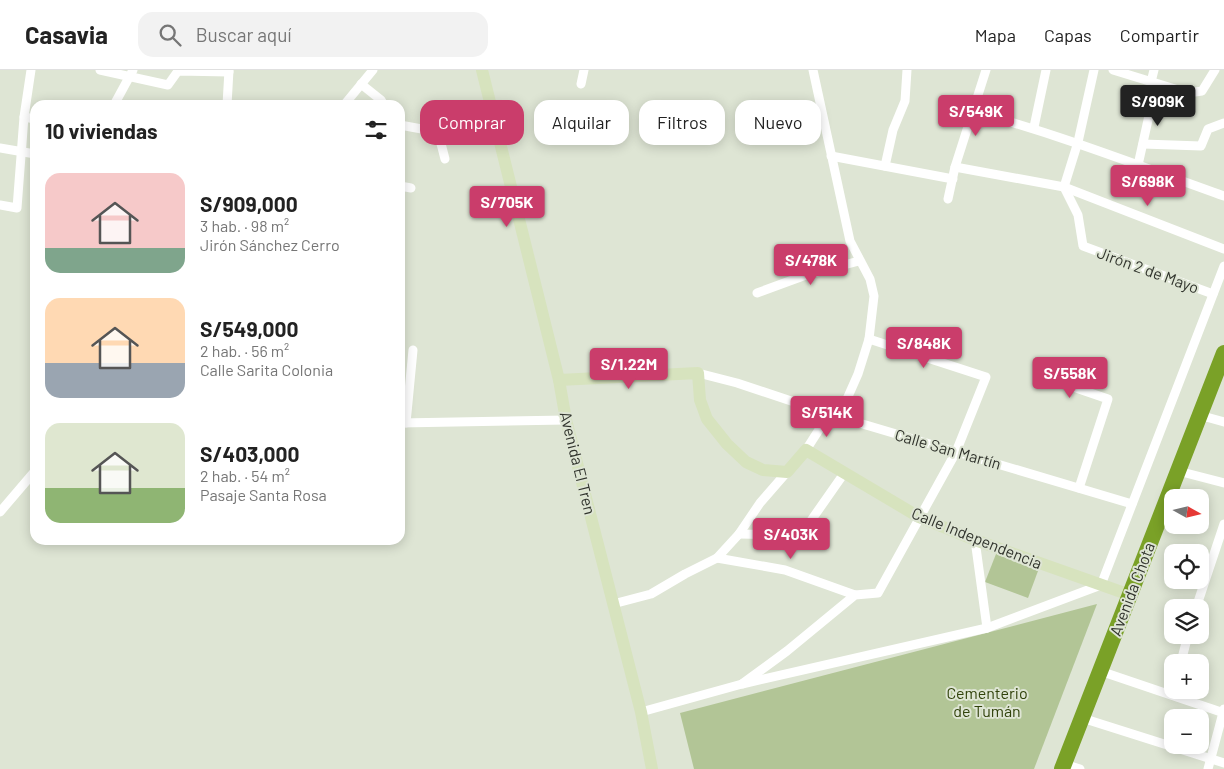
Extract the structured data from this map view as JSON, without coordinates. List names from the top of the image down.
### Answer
{
  "streets": {
    "highway": ["Avenida Chota"],
    "main road": ["Calle San Martín", "Avenida El Tren", "Calle Independencia"],
    "street": ["Jirón 2 de Mayo"]
  },
  "crossings": [
    ["Calle San Martín", "Avenida El Tren"],
    ["Calle Independencia", "Avenida Chota"]
  ],
  "parks": ["Cementerio de Tumán"],
  "north": "right",
  "page": {
    "header": "Casavia",
    "search": "Buscar aquí",
    "nav": ["Mapa", "Capas", "Compartir"],
    "price": [
      "S/909K",
      "S/549K",
      "S/698K",
      "S/705K",
      "S/478K",
      "S/848K",
      "S/1.22M",
      "S/558K",
      "S/514K",
      "S/403K"
    ],
    "chip": [
      "Comprar",
      "Alquilar",
      "Filtros",
      "Nuevo"
    ],
    "heading": "10 viviendas",
    "list": [
      {
        "name": "S/909,000",
        "note": "3 hab. · 98 m² · Jirón Sánchez Cerro"
      },
      {
        "name": "S/549,000",
        "note": "2 hab. · 56 m² · Calle Sarita Colonia"
      },
      {
        "name": "S/403,000",
        "note": "2 hab. · 54 m² · Pasaje Santa Rosa"
      }
    ],
    "map_buttons": ["+", "−"]
  }
}
